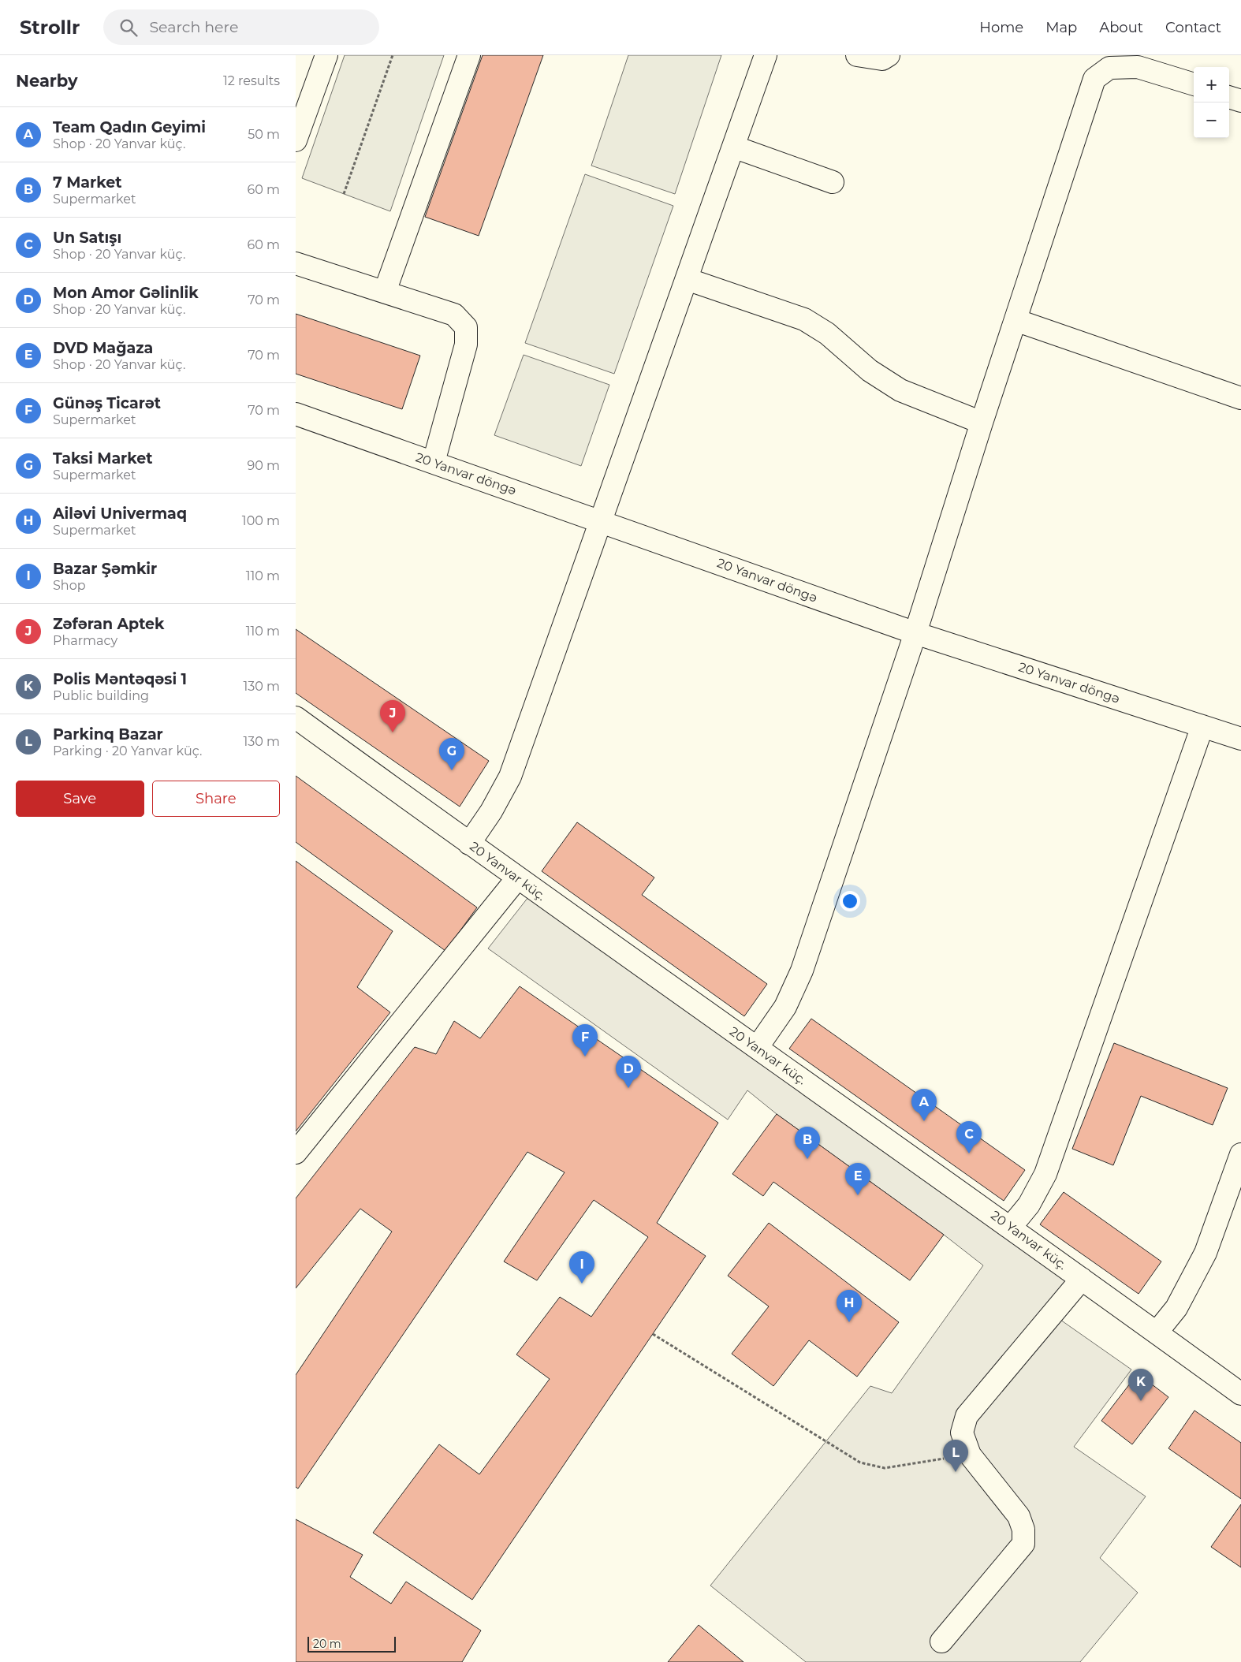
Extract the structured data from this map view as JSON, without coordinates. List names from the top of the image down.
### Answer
{
  "streets": {
    "street": ["20 Yanvar döngə", "20 Yanvar küç."]
  },
  "scale_bar": "20 m",
  "page": {
    "header": "Strollr",
    "search": "Search here",
    "nav": [
      "Home",
      "Map",
      "About",
      "Contact"
    ],
    "heading": ["Nearby", "12 results"],
    "map_buttons": ["+", "−"],
    "list": [
      {
        "mark": "A",
        "name": "Team Qadın Geyimi",
        "note": "Shop · 20 Yanvar küç.",
        "value": "50 m"
      },
      {
        "mark": "B",
        "name": "7 Market",
        "note": "Supermarket",
        "value": "60 m"
      },
      {
        "mark": "C",
        "name": "Un Satışı",
        "note": "Shop · 20 Yanvar küç.",
        "value": "60 m"
      },
      {
        "mark": "D",
        "name": "Mon Amor Gəlinlik",
        "note": "Shop · 20 Yanvar küç.",
        "value": "70 m"
      },
      {
        "mark": "E",
        "name": "DVD Mağaza",
        "note": "Shop · 20 Yanvar küç.",
        "value": "70 m"
      },
      {
        "mark": "F",
        "name": "Günəş Ticarət",
        "note": "Supermarket",
        "value": "70 m"
      },
      {
        "mark": "G",
        "name": "Taksi Market",
        "note": "Supermarket",
        "value": "90 m"
      },
      {
        "mark": "H",
        "name": "Ailəvi Univermaq",
        "note": "Supermarket",
        "value": "100 m"
      },
      {
        "mark": "I",
        "name": "Bazar Şəmkir",
        "note": "Shop",
        "value": "110 m"
      },
      {
        "mark": "J",
        "name": "Zəfəran Aptek",
        "note": "Pharmacy",
        "value": "110 m"
      },
      {
        "mark": "K",
        "name": "Polis Məntəqəsi 1",
        "note": "Public building",
        "value": "130 m"
      },
      {
        "mark": "L",
        "name": "Parkinq Bazar",
        "note": "Parking · 20 Yanvar küç.",
        "value": "130 m"
      }
    ],
    "pins": [
      "J",
      "G",
      "F",
      "D",
      "A",
      "C",
      "B",
      "E",
      "I",
      "H",
      "K",
      "L"
    ],
    "buttons": ["Save", "Share"],
    "scale": "20 m"
  }
}
